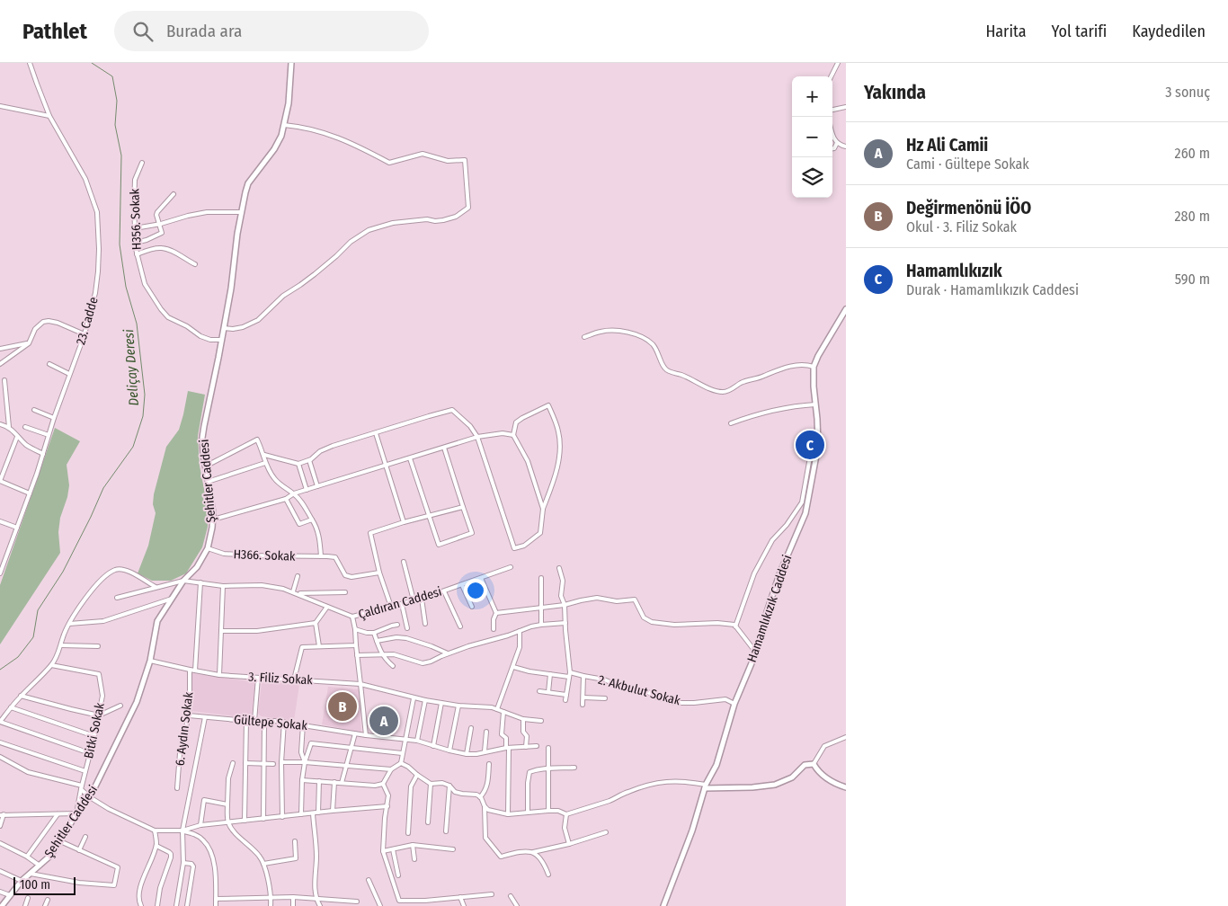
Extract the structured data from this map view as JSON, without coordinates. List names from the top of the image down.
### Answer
{
  "streets": {
    "street": [
      "H356. Sokak",
      "23. Cadde",
      "Şehitler Caddesi",
      "H366. Sokak",
      "Çaldıran Caddesi",
      "Hamamlıkızık Caddesi",
      "3. Filiz Sokak",
      "2. Akbulut Sokak",
      "Gültepe Sokak",
      "6. Aydın Sokak",
      "Bitki Sokak"
    ]
  },
  "crossings": [
    ["H356. Sokak", "Şehitler Caddesi"],
    ["Şehitler Caddesi", "H366. Sokak"],
    ["Şehitler Caddesi", "Çaldıran Caddesi"],
    ["Şehitler Caddesi", "3. Filiz Sokak"],
    ["Şehitler Caddesi", "Bitki Sokak"],
    ["Hamamlıkızık Caddesi", "2. Akbulut Sokak"],
    ["3. Filiz Sokak", "6. Aydın Sokak"],
    ["Gültepe Sokak", "6. Aydın Sokak"]
  ],
  "water": ["Deliçay Deresi"],
  "scale_bar": "100 m",
  "page": {
    "header": "Pathlet",
    "search": "Burada ara",
    "nav": ["Harita", "Yol tarifi", "Kaydedilen"],
    "heading": ["Yakında", "3 sonuç"],
    "map_buttons": ["+", "−"],
    "list": [
      {
        "mark": "A",
        "name": "Hz Ali Camii",
        "note": "Cami · Gültepe Sokak",
        "value": "260 m"
      },
      {
        "mark": "B",
        "name": "Değirmenönü İÖO",
        "note": "Okul · 3. Filiz Sokak",
        "value": "280 m"
      },
      {
        "mark": "C",
        "name": "Hamamlıkızık",
        "note": "Durak · Hamamlıkızık Caddesi",
        "value": "590 m"
      }
    ],
    "pins": ["C", "B", "A"],
    "scale": "100 m"
  }
}
